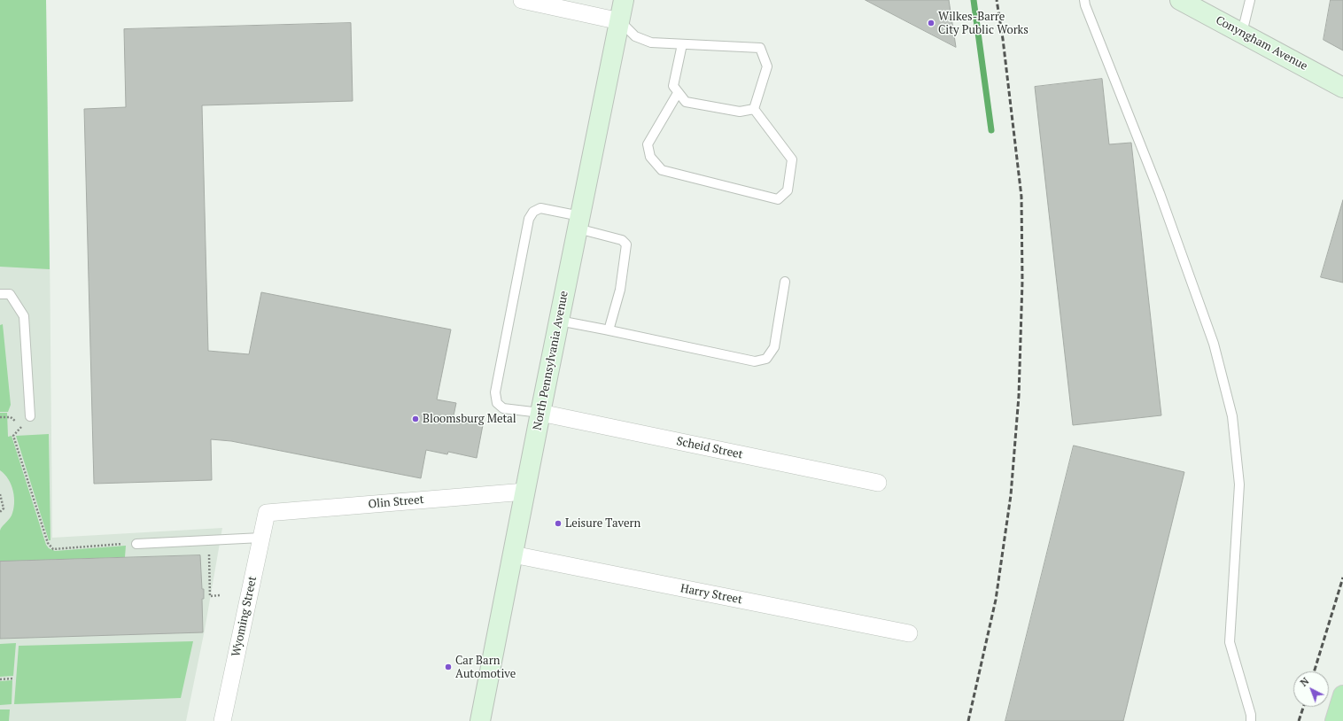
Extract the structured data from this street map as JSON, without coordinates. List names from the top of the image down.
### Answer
{
  "streets": {
    "street": [
      "Conyngham Avenue",
      "North Pennsylvania Avenue",
      "Scheid Street",
      "Olin Street",
      "Harry Street",
      "Wyoming Street"
    ]
  },
  "crossings": [
    ["North Pennsylvania Avenue", "Scheid Street"],
    ["North Pennsylvania Avenue", "Olin Street"],
    ["North Pennsylvania Avenue", "Harry Street"],
    ["Olin Street", "Wyoming Street"]
  ],
  "places": [
    "Wilkes-Barre City Public Works",
    "Bloomsburg Metal",
    "Leisure Tavern",
    "Car Barn Automotive"
  ],
  "north": "top left"
}
